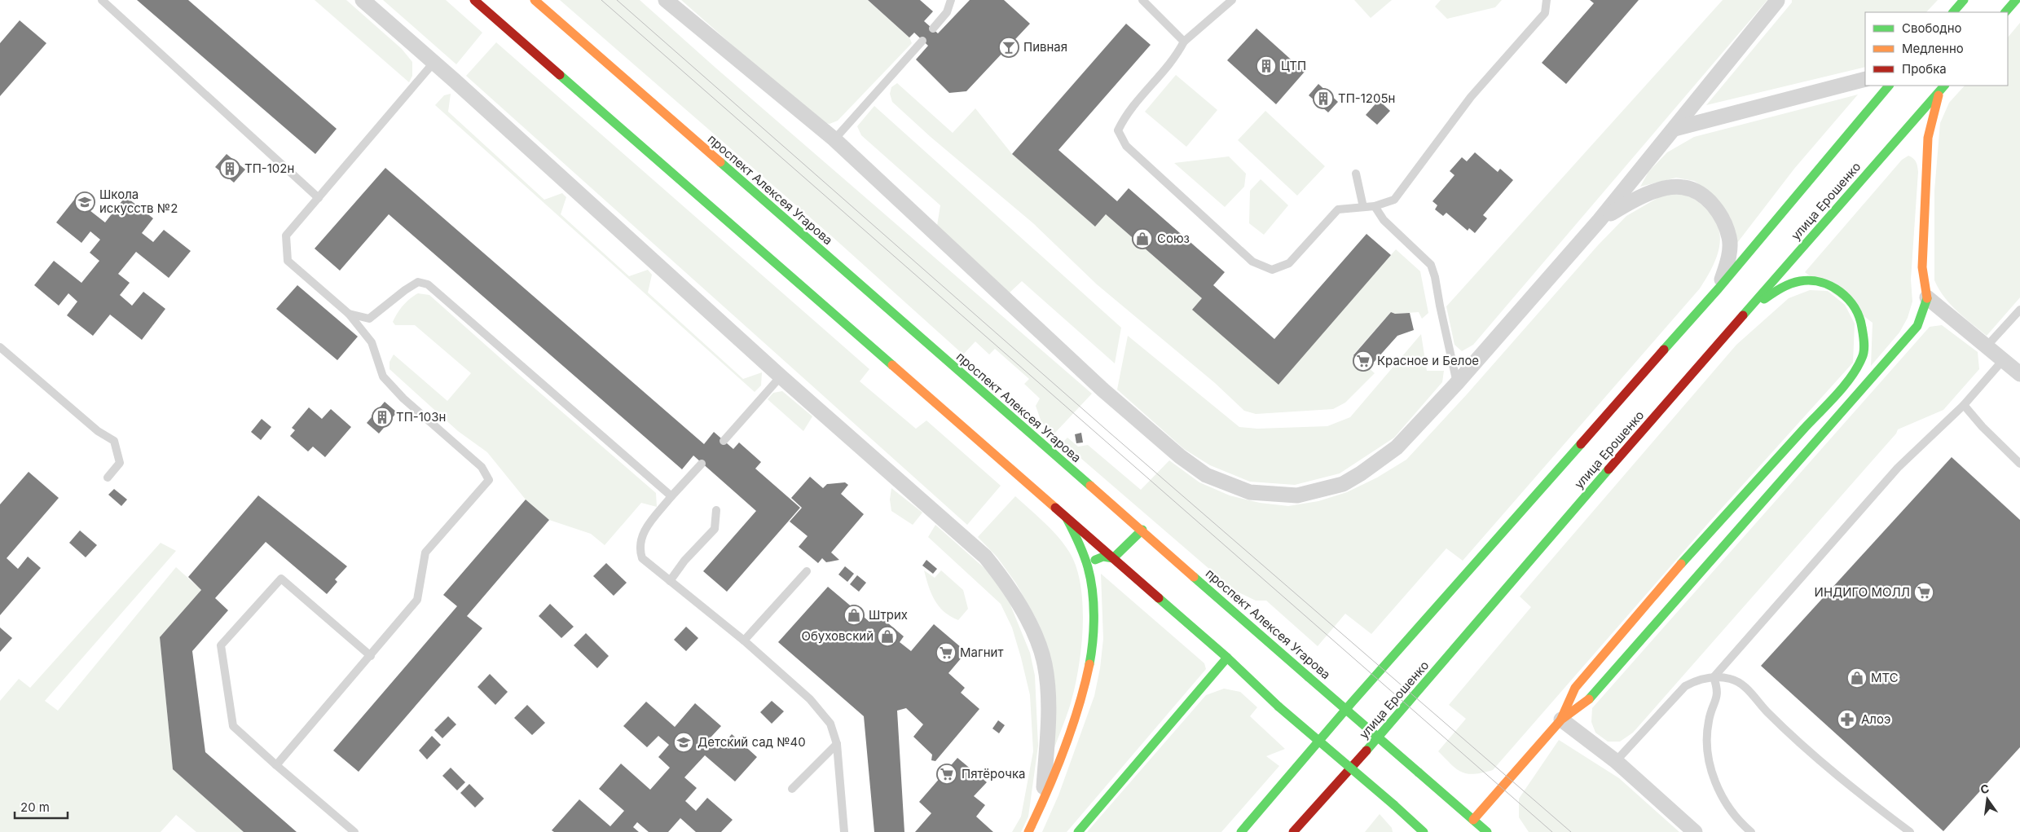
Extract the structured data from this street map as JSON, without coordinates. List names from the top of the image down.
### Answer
{
  "streets": {
    "main road": ["проспект Алексея Угарова", "улица Ерошенко"]
  },
  "places": {
    "bar": ["Пивная"],
    "building": [
      "ЦТП",
      "ТП-1205н",
      "ТП-102н",
      "ТП-103н"
    ],
    "school or university": ["Школа искусств №2", "Детский сад №40"],
    "shop": [
      "Союз",
      "Штрих",
      "Обуховский",
      "МТС"
    ],
    "supermarket": [
      "Красное и Белое",
      "ИНДИГО МОЛЛ",
      "Магнит",
      "Пятёрочка"
    ],
    "pharmacy": ["Алоэ"]
  },
  "legend": ["Свободно", "Медленно", "Пробка"],
  "scale_bar": "20 m",
  "north": "top"
}
